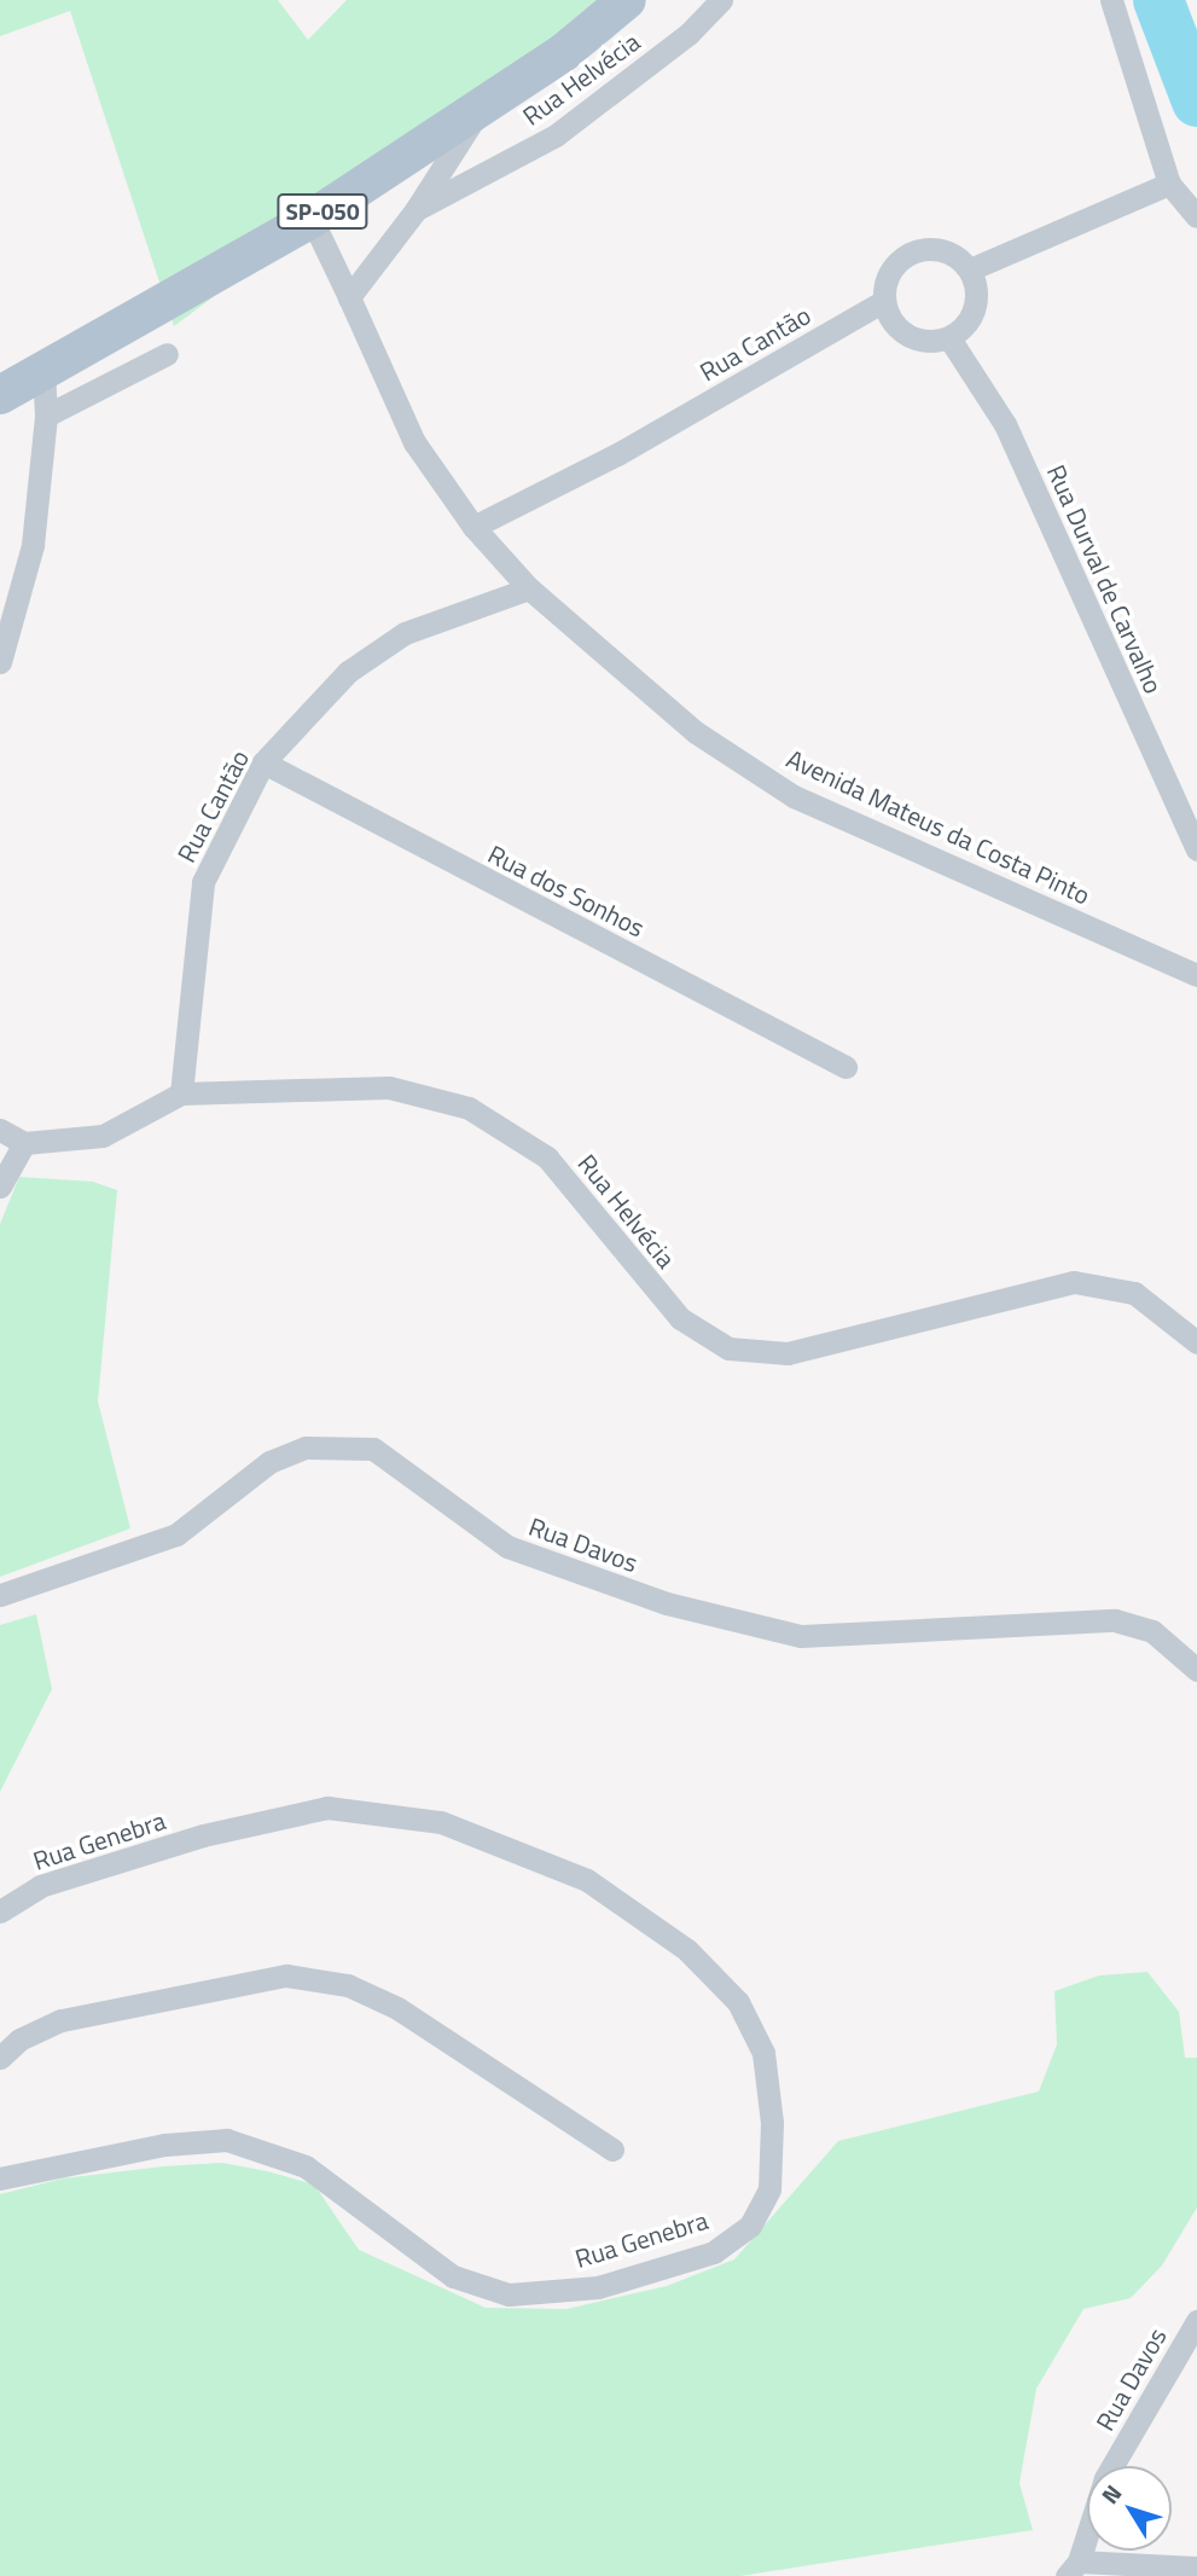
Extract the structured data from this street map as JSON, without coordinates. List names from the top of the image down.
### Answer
{
  "streets": {
    "main road": ["SP-050"],
    "street": [
      "Rua Helvécia",
      "Rua Cantão",
      "Rua Durval de Carvalho",
      "Avenida Mateus da Costa Pinto",
      "Rua dos Sonhos",
      "Rua Davos",
      "Rua Genebra"
    ]
  },
  "crossings": [
    ["Rua Helvécia", "Rua Cantão"],
    ["SP-050", "Avenida Mateus da Costa Pinto"],
    ["Rua Cantão", "Rua Durval de Carvalho"],
    ["Rua Cantão", "Avenida Mateus da Costa Pinto"],
    ["Rua Cantão", "Rua dos Sonhos"]
  ],
  "north": "top left"
}
